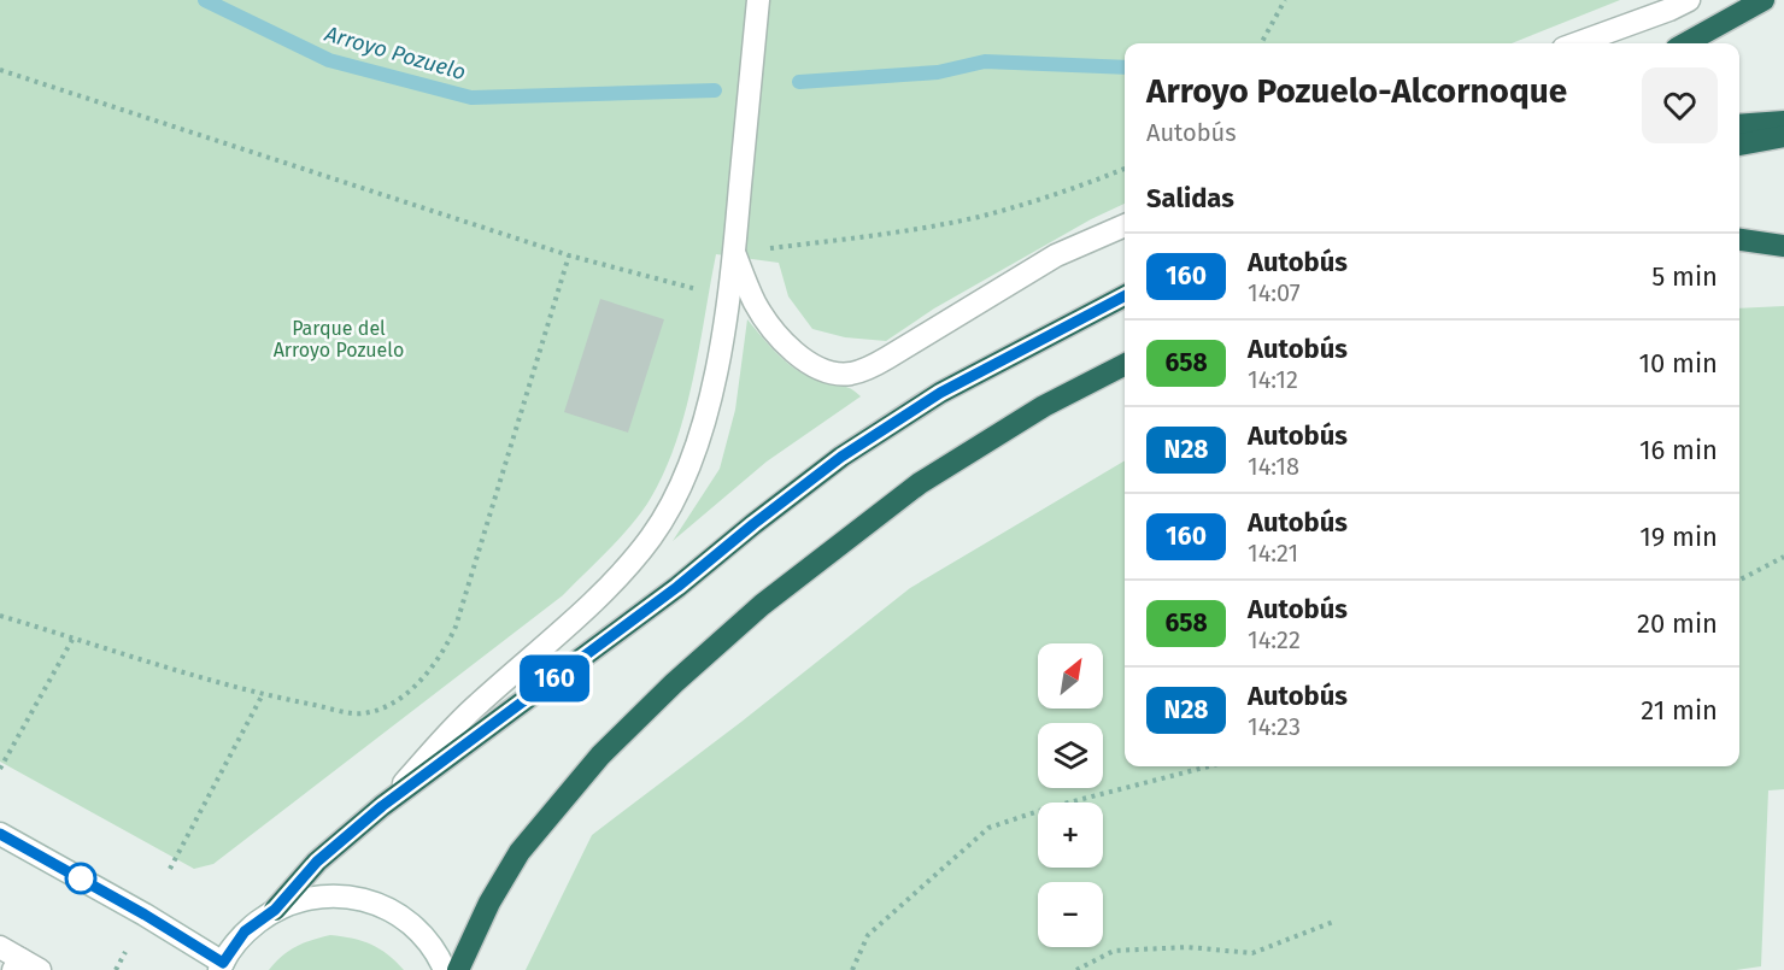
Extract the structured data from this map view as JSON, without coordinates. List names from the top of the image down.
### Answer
{
  "water": ["Arroyo Pozuelo"],
  "parks": ["Parque del Arroyo Pozuelo"],
  "lines": ["bus line 160"],
  "north": "top right",
  "page": {
    "on_map": "160",
    "heading": [
      ["Arroyo Pozuelo-Alcornoque", "Autobús"],
      "Salidas"
    ],
    "list": [
      {
        "mark": "160",
        "name": "Autobús",
        "note": "14:07",
        "value": "5 min"
      },
      {
        "mark": "658",
        "name": "Autobús",
        "note": "14:12",
        "value": "10 min"
      },
      {
        "mark": "N28",
        "name": "Autobús",
        "note": "14:18",
        "value": "16 min"
      },
      {
        "mark": "160",
        "name": "Autobús",
        "note": "14:21",
        "value": "19 min"
      },
      {
        "mark": "658",
        "name": "Autobús",
        "note": "14:22",
        "value": "20 min"
      },
      {
        "mark": "N28",
        "name": "Autobús",
        "note": "14:23",
        "value": "21 min"
      }
    ],
    "map_buttons": ["+", "−"]
  }
}
